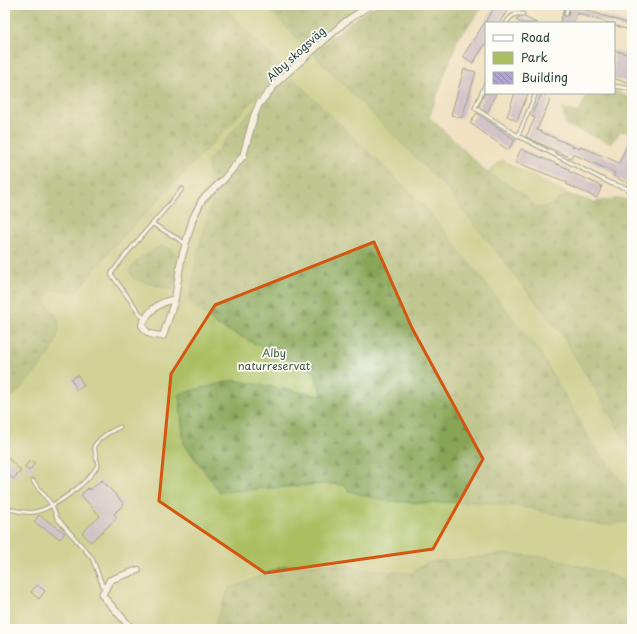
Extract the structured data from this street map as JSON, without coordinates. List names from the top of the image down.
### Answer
{
  "streets": {
    "street": ["Alby skogsväg"]
  },
  "parks": ["Alby naturreservat"],
  "legend": ["Road", "Park", "Building"]
}
